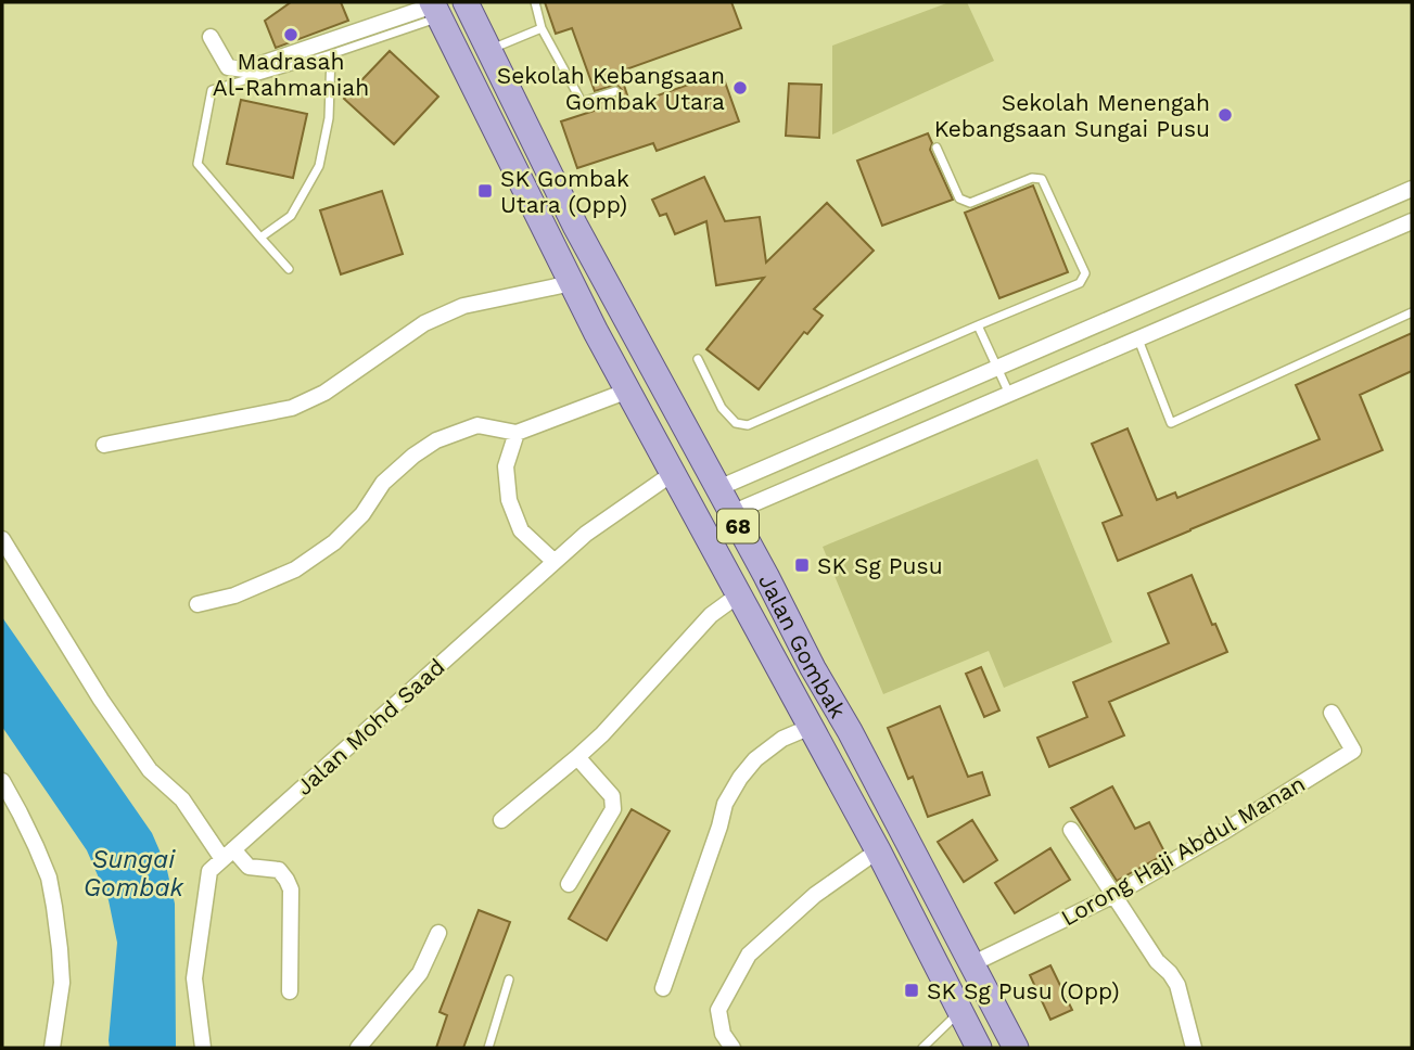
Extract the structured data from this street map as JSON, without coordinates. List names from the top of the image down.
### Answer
{
  "streets": {
    "main road": ["68", "Jalan Gombak"],
    "street": ["Jalan Mohd Saad", "Lorong Haji Abdul Manan"]
  },
  "crossings": [
    ["Jalan Gombak", "Jalan Mohd Saad"],
    ["Jalan Gombak", "Lorong Haji Abdul Manan"]
  ],
  "water": ["Sungai Gombak"],
  "places": {
    "other": ["Madrasah Al-Rahmaniah", "Sekolah Kebangsaan Gombak Utara", "Sekolah Menengah Kebangsaan Sungai Pusu"],
    "transit": ["SK Gombak Utara (Opp)", "SK Sg Pusu", "SK Sg Pusu (Opp)"]
  }
}
